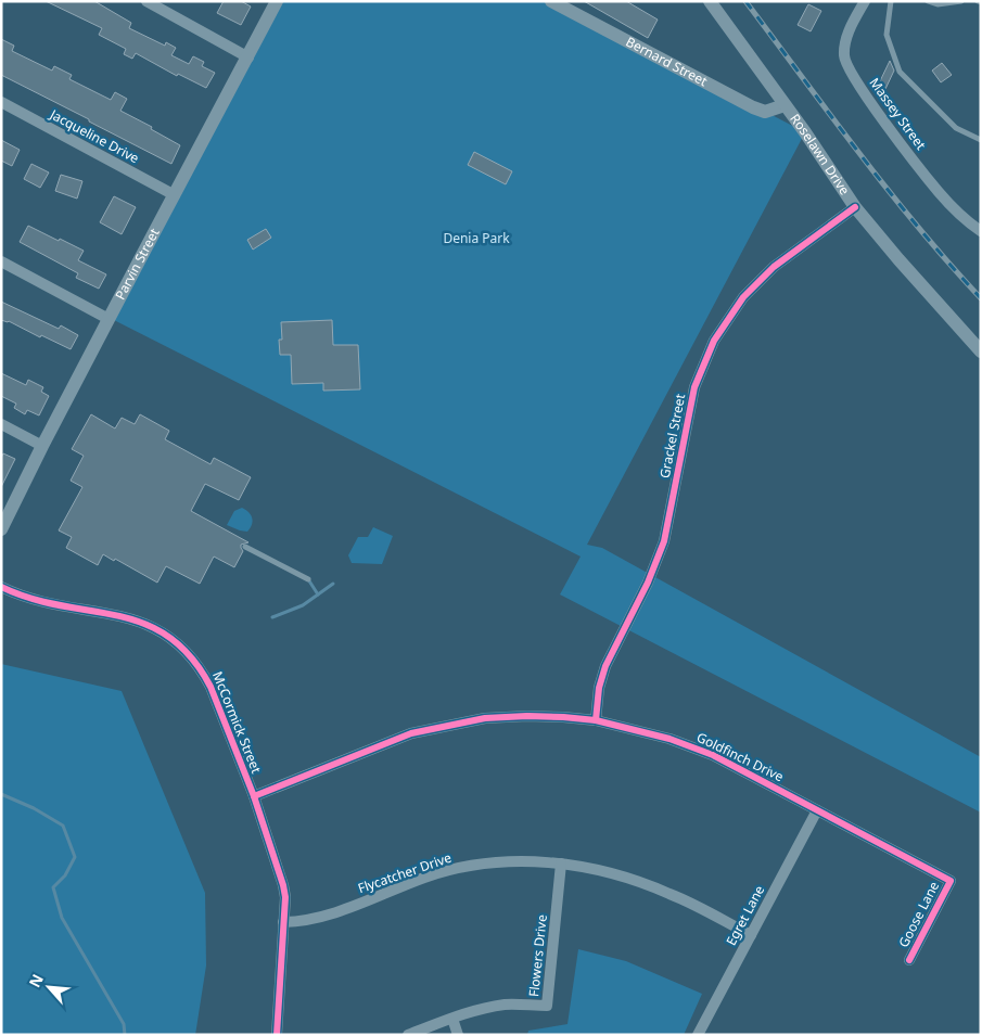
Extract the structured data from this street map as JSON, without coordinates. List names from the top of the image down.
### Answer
{
  "streets": {
    "street": [
      "Bernard Street",
      "Massey Street",
      "Jacqueline Drive",
      "Roselawn Drive",
      "Parvin Street",
      "Grackel Street",
      "McCormick Street",
      "Goldfinch Drive",
      "Flycatcher Drive",
      "Goose Lane",
      "Egret Lane",
      "Flowers Drive"
    ]
  },
  "crossings": [
    ["Bernard Street", "Roselawn Drive"],
    ["Jacqueline Drive", "Parvin Street"],
    ["Roselawn Drive", "Grackel Street"],
    ["Grackel Street", "Goldfinch Drive"],
    ["McCormick Street", "Goldfinch Drive"],
    ["McCormick Street", "Flycatcher Drive"],
    ["Goldfinch Drive", "Goose Lane"],
    ["Goldfinch Drive", "Egret Lane"],
    ["Flycatcher Drive", "Egret Lane"],
    ["Flycatcher Drive", "Flowers Drive"]
  ],
  "parks": ["Denia Park"],
  "north": "top left"
}
